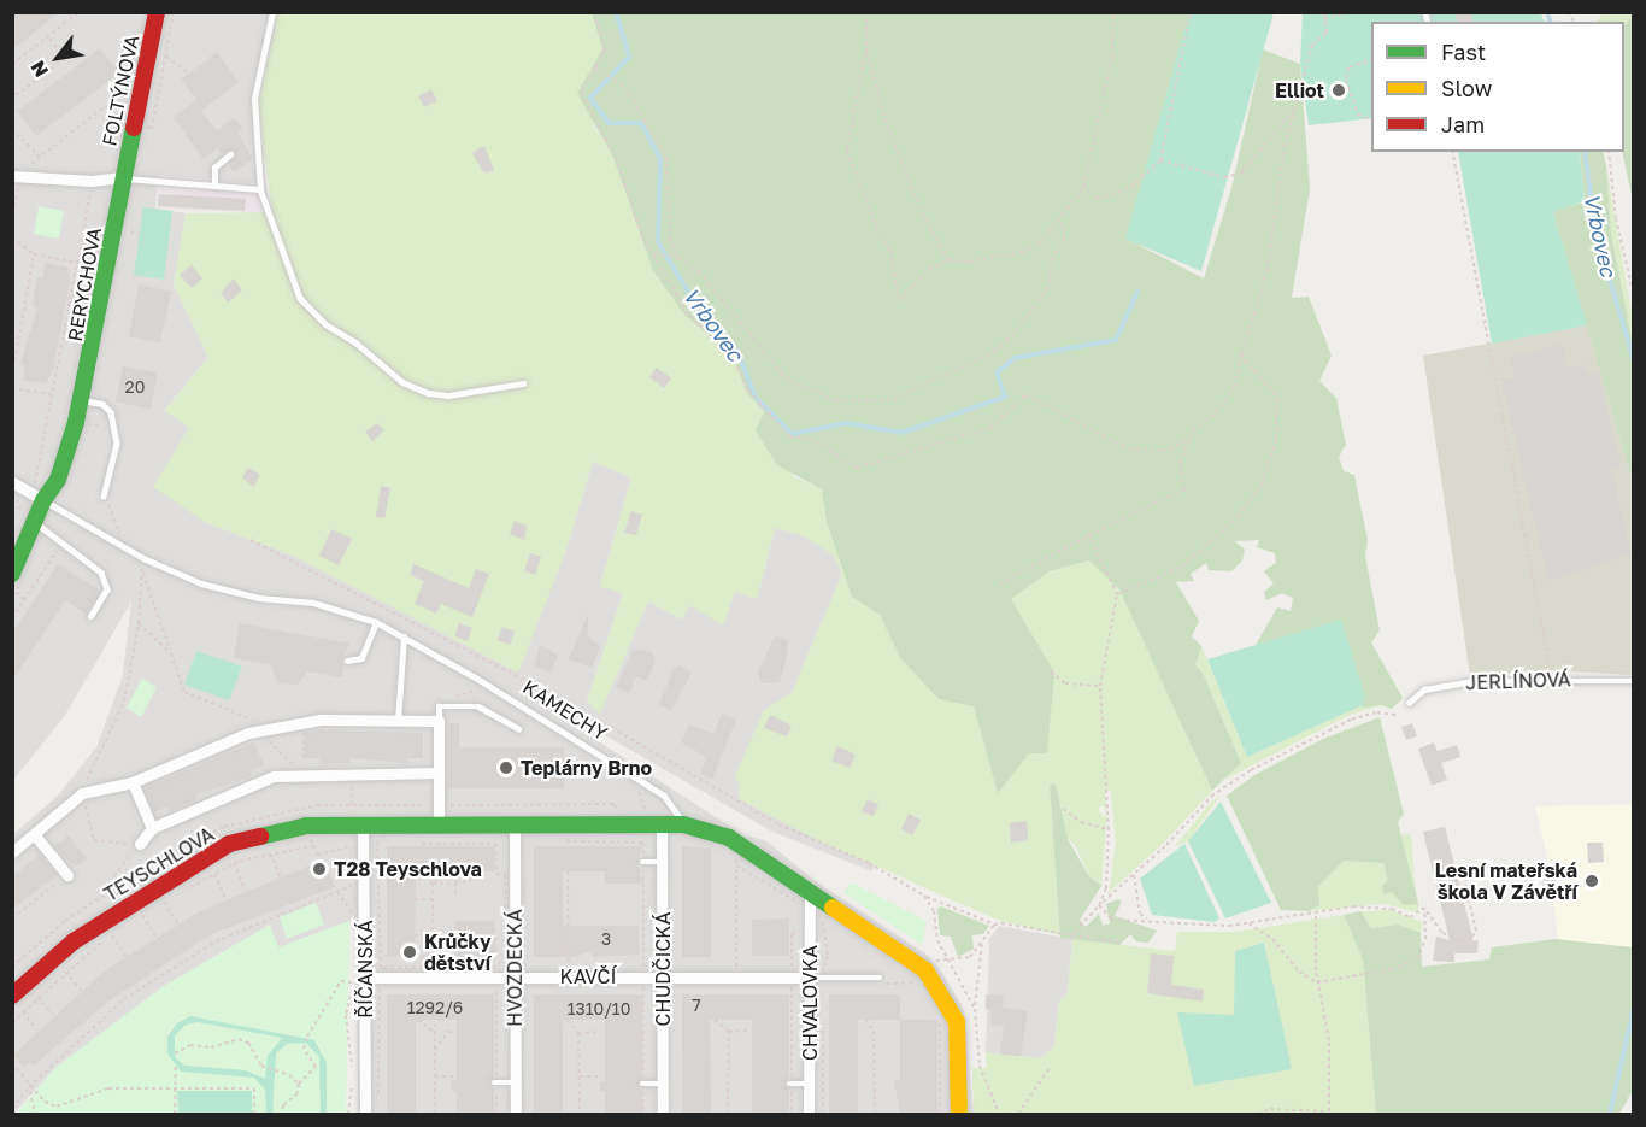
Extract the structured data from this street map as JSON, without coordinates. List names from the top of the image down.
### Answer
{
  "streets": {
    "street": [
      "FOLTÝNOVA",
      "RERYCHOVA",
      "KAMECHY",
      "TEYSCHLOVA",
      "HVOZDECKÁ",
      "ŘÍČANSKÁ",
      "CHUDČICKÁ",
      "KAVČÍ",
      "CHVALOVKA"
    ],
    "lane": ["JERLÍNOVÁ"]
  },
  "crossings": [
    ["FOLTÝNOVA", "RERYCHOVA"],
    ["RERYCHOVA", "KAMECHY"],
    ["KAMECHY", "TEYSCHLOVA"],
    ["TEYSCHLOVA", "HVOZDECKÁ"],
    ["TEYSCHLOVA", "ŘÍČANSKÁ"],
    ["TEYSCHLOVA", "CHUDČICKÁ"],
    ["HVOZDECKÁ", "KAVČÍ"],
    ["ŘÍČANSKÁ", "KAVČÍ"],
    ["CHUDČICKÁ", "KAVČÍ"],
    ["KAVČÍ", "CHVALOVKA"]
  ],
  "water": ["Vrbovec"],
  "places": [
    "Elliot",
    "Teplárny Brno",
    "T28 Teyschlova",
    "Lesní mateřská škola V Závětří",
    "Krůčky dětství"
  ],
  "house_numbers": [
    "20",
    "3",
    "7",
    "1292/6",
    "1310/10"
  ],
  "legend": ["Fast", "Slow", "Jam"],
  "north": "bottom left"
}
